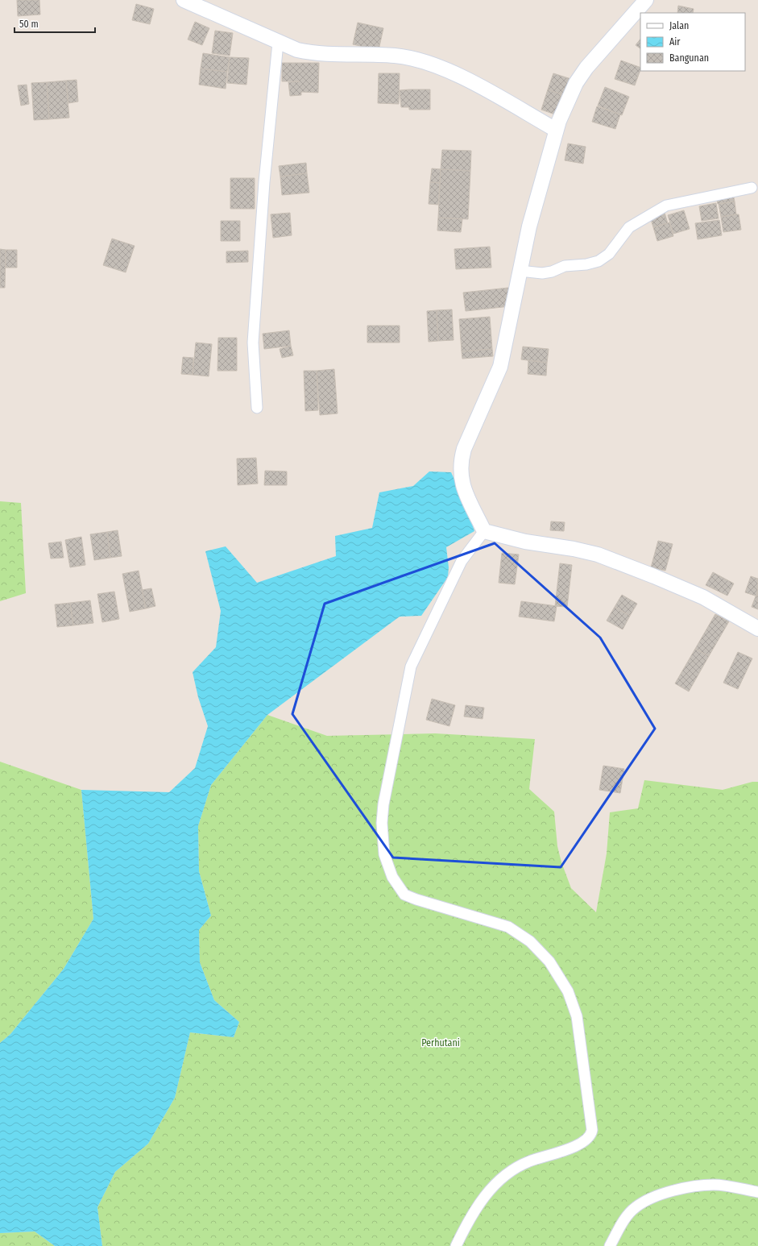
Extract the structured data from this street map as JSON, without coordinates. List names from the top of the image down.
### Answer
{
  "parks": ["Perhutani"],
  "legend": ["Jalan", "Air", "Bangunan"],
  "scale_bar": "50 m"
}
